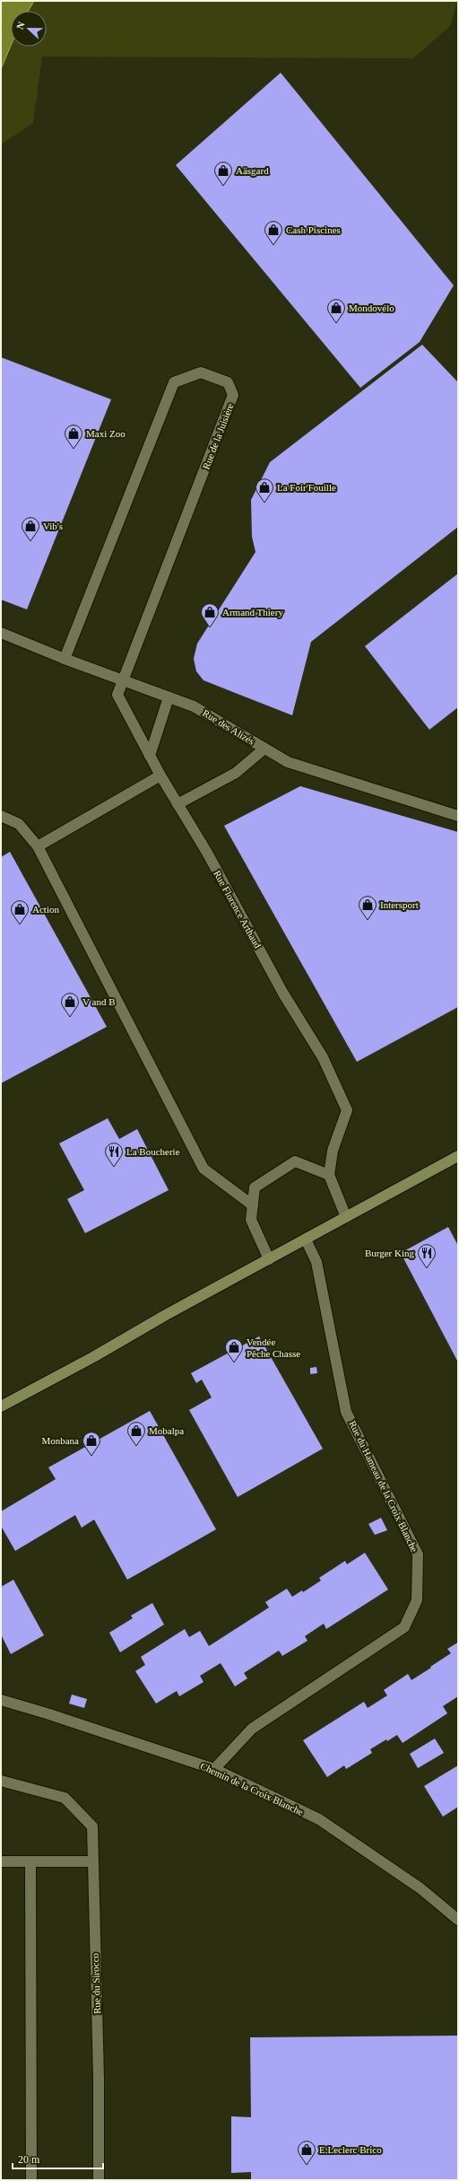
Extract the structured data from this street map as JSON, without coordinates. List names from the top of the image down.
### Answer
{
  "streets": {
    "street": [
      "Rue de la Juisière",
      "Rue des Alizés",
      "Rue Florence Arthaud",
      "Rue du Hameau de la Croix Blanche",
      "Chemin de la Croix Blanche",
      "Rue du Sirocco"
    ]
  },
  "crossings": [
    ["Rue de la Juisière", "Rue des Alizés"],
    ["Rue de la Juisière", "Rue Florence Arthaud"],
    ["Rue du Hameau de la Croix Blanche", "Chemin de la Croix Blanche"]
  ],
  "places": {
    "shop": [
      "Aäsgard",
      "Cash Piscines",
      "Mondovélo",
      "Maxi Zoo",
      "La Foir'Fouille",
      "Vib's",
      "Armand Thiery",
      "Intersport",
      "Action",
      "V and B",
      "Vendée Pêche Chasse",
      "Mobalpa",
      "Monbana",
      "E.Leclerc Brico"
    ],
    "restaurant": ["La Boucherie", "Burger King"]
  },
  "scale_bar": "20 m",
  "north": "left"
}
